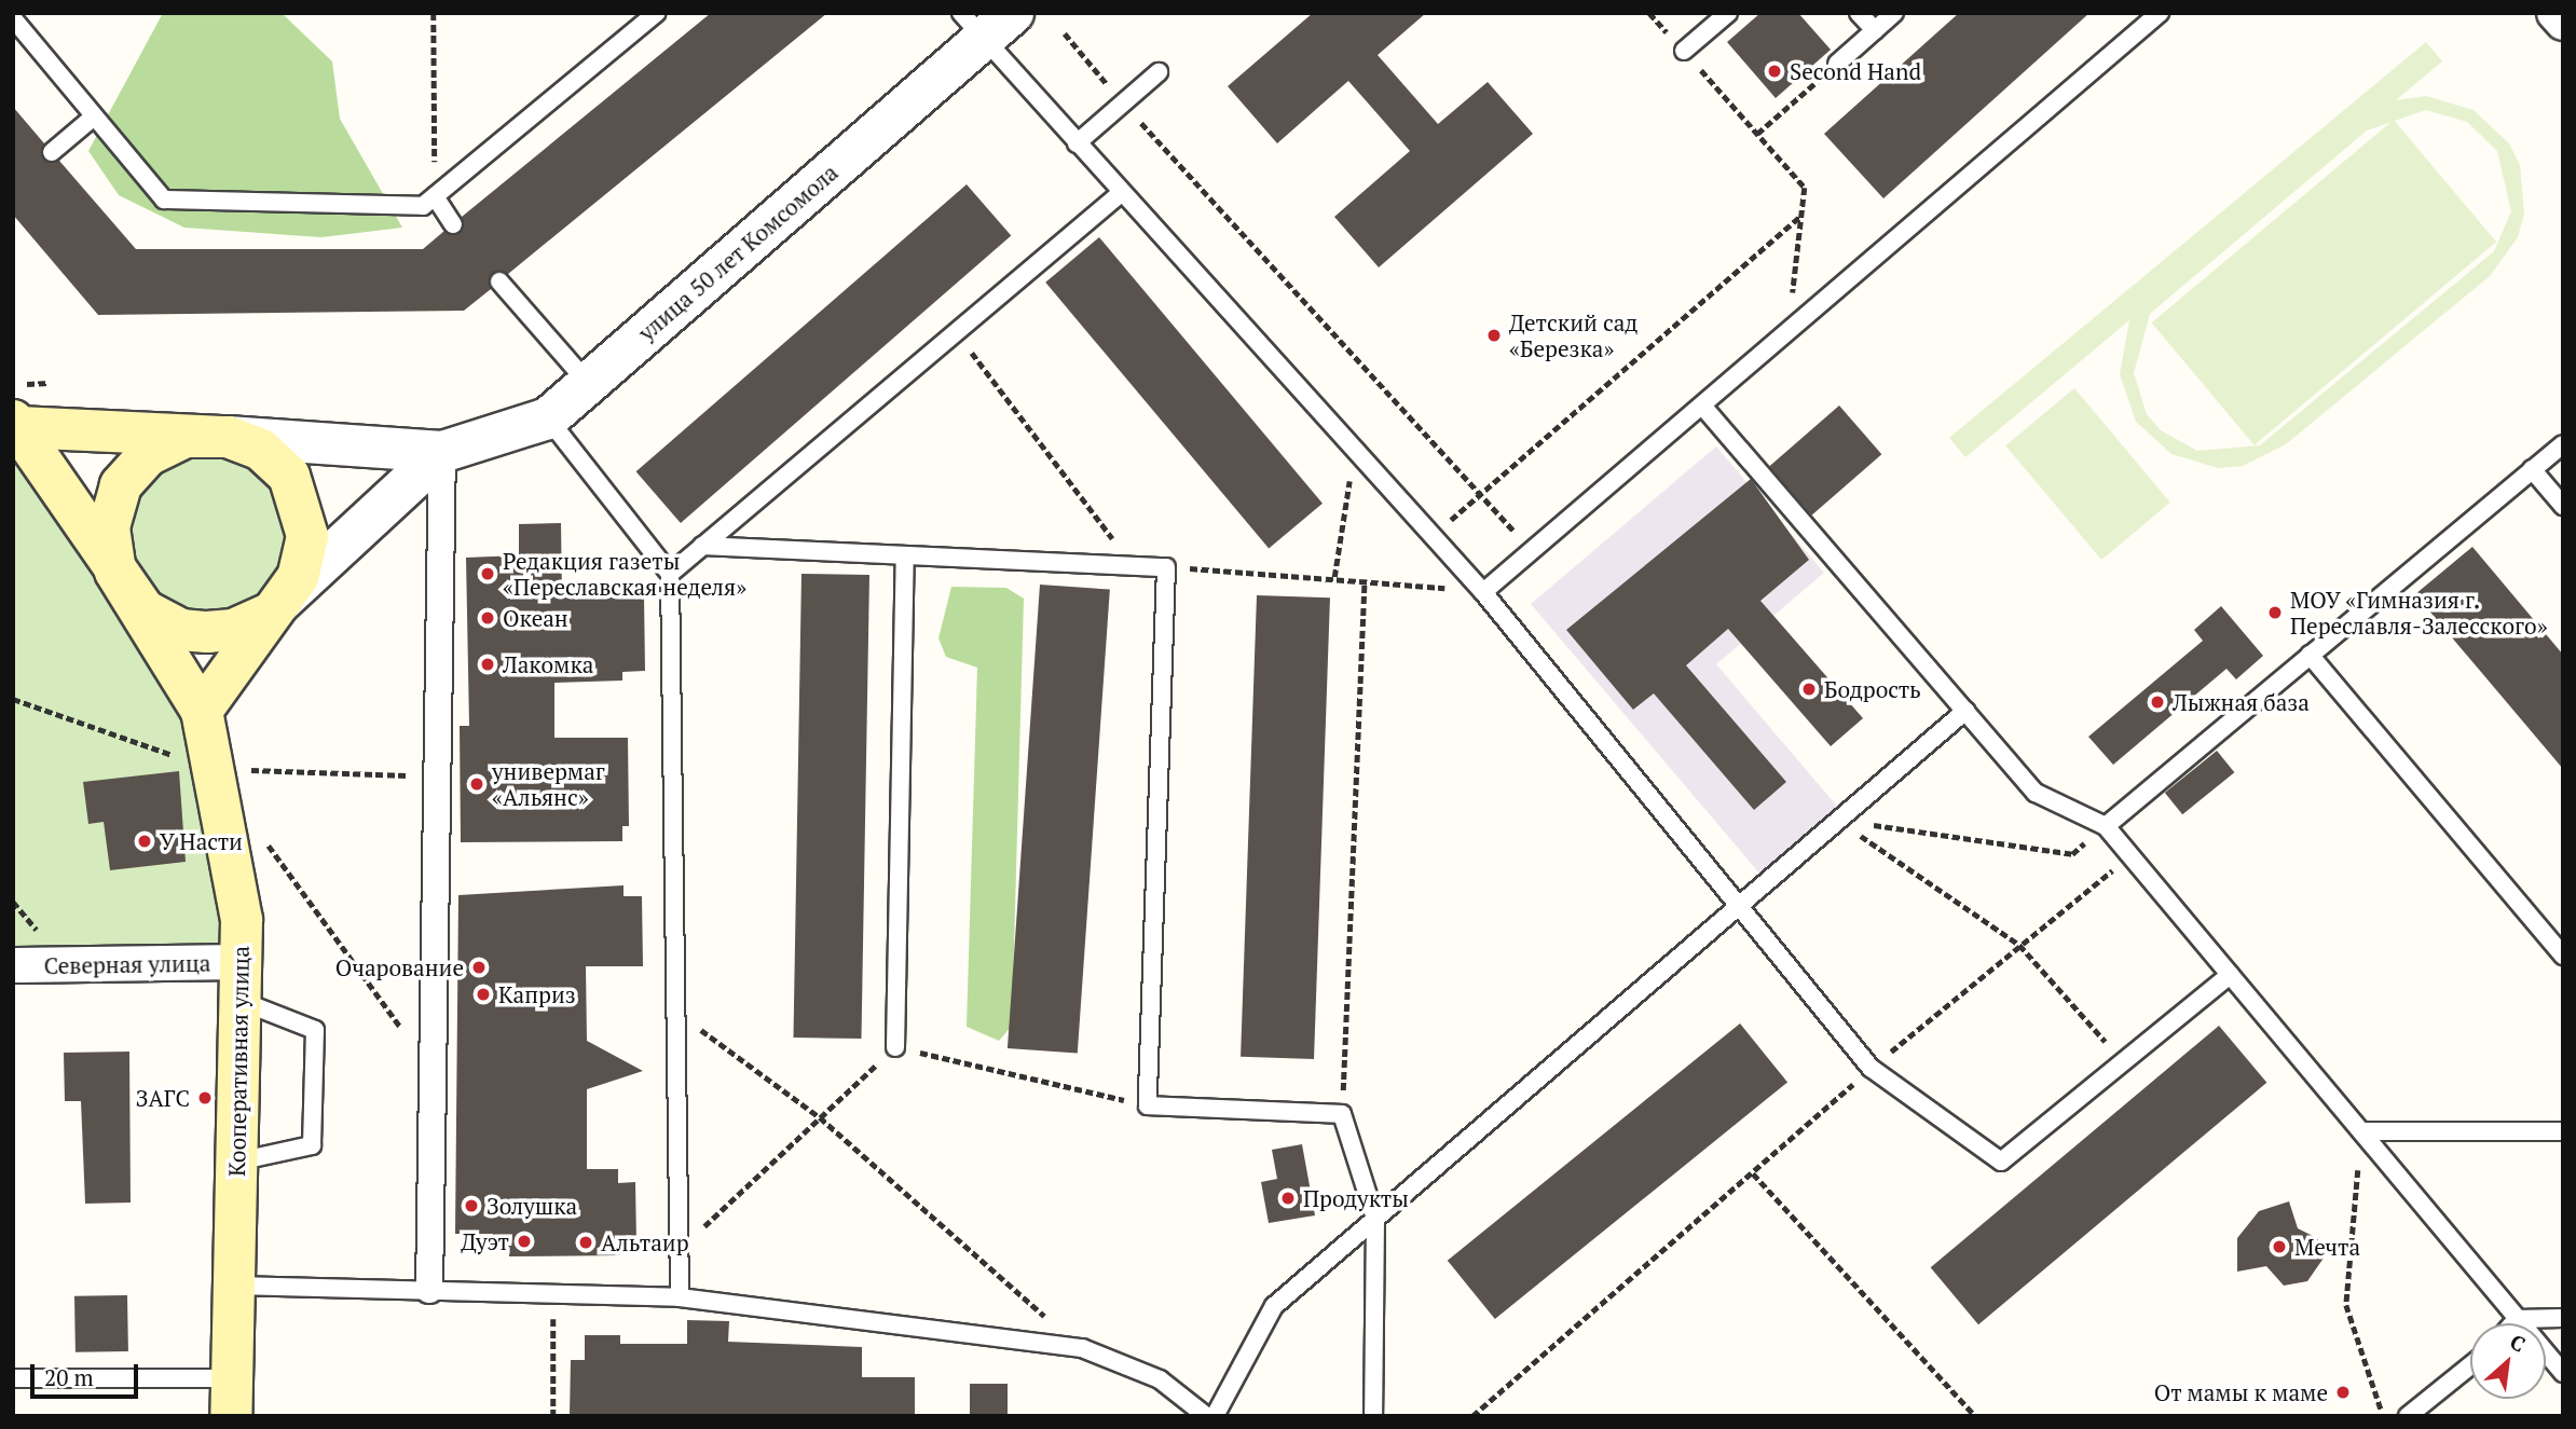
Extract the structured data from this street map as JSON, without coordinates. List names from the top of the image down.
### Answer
{
  "streets": {
    "main road": ["Кооперативная улица"],
    "street": ["улица 50 лет Комсомола", "Северная улица"]
  },
  "crossings": [
    ["Северная улица", "Кооперативная улица"]
  ],
  "places": [
    "Second Hand",
    "Детский сад «Березка»",
    "Редакция газеты «Переславская неделя»",
    "МОУ «Гимназия г. Переславля-Залесского»",
    "Океан",
    "Лакомка",
    "Бодрость",
    "Лыжная база",
    "универмаг «Альянс»",
    "У Насти",
    "Очарование",
    "Каприз",
    "ЗАГС",
    "Продукты",
    "Золушка",
    "Дуэт",
    "Альтаир",
    "Мечта",
    "От мамы к маме"
  ],
  "scale_bar": "20 m",
  "north": "top right"
}
